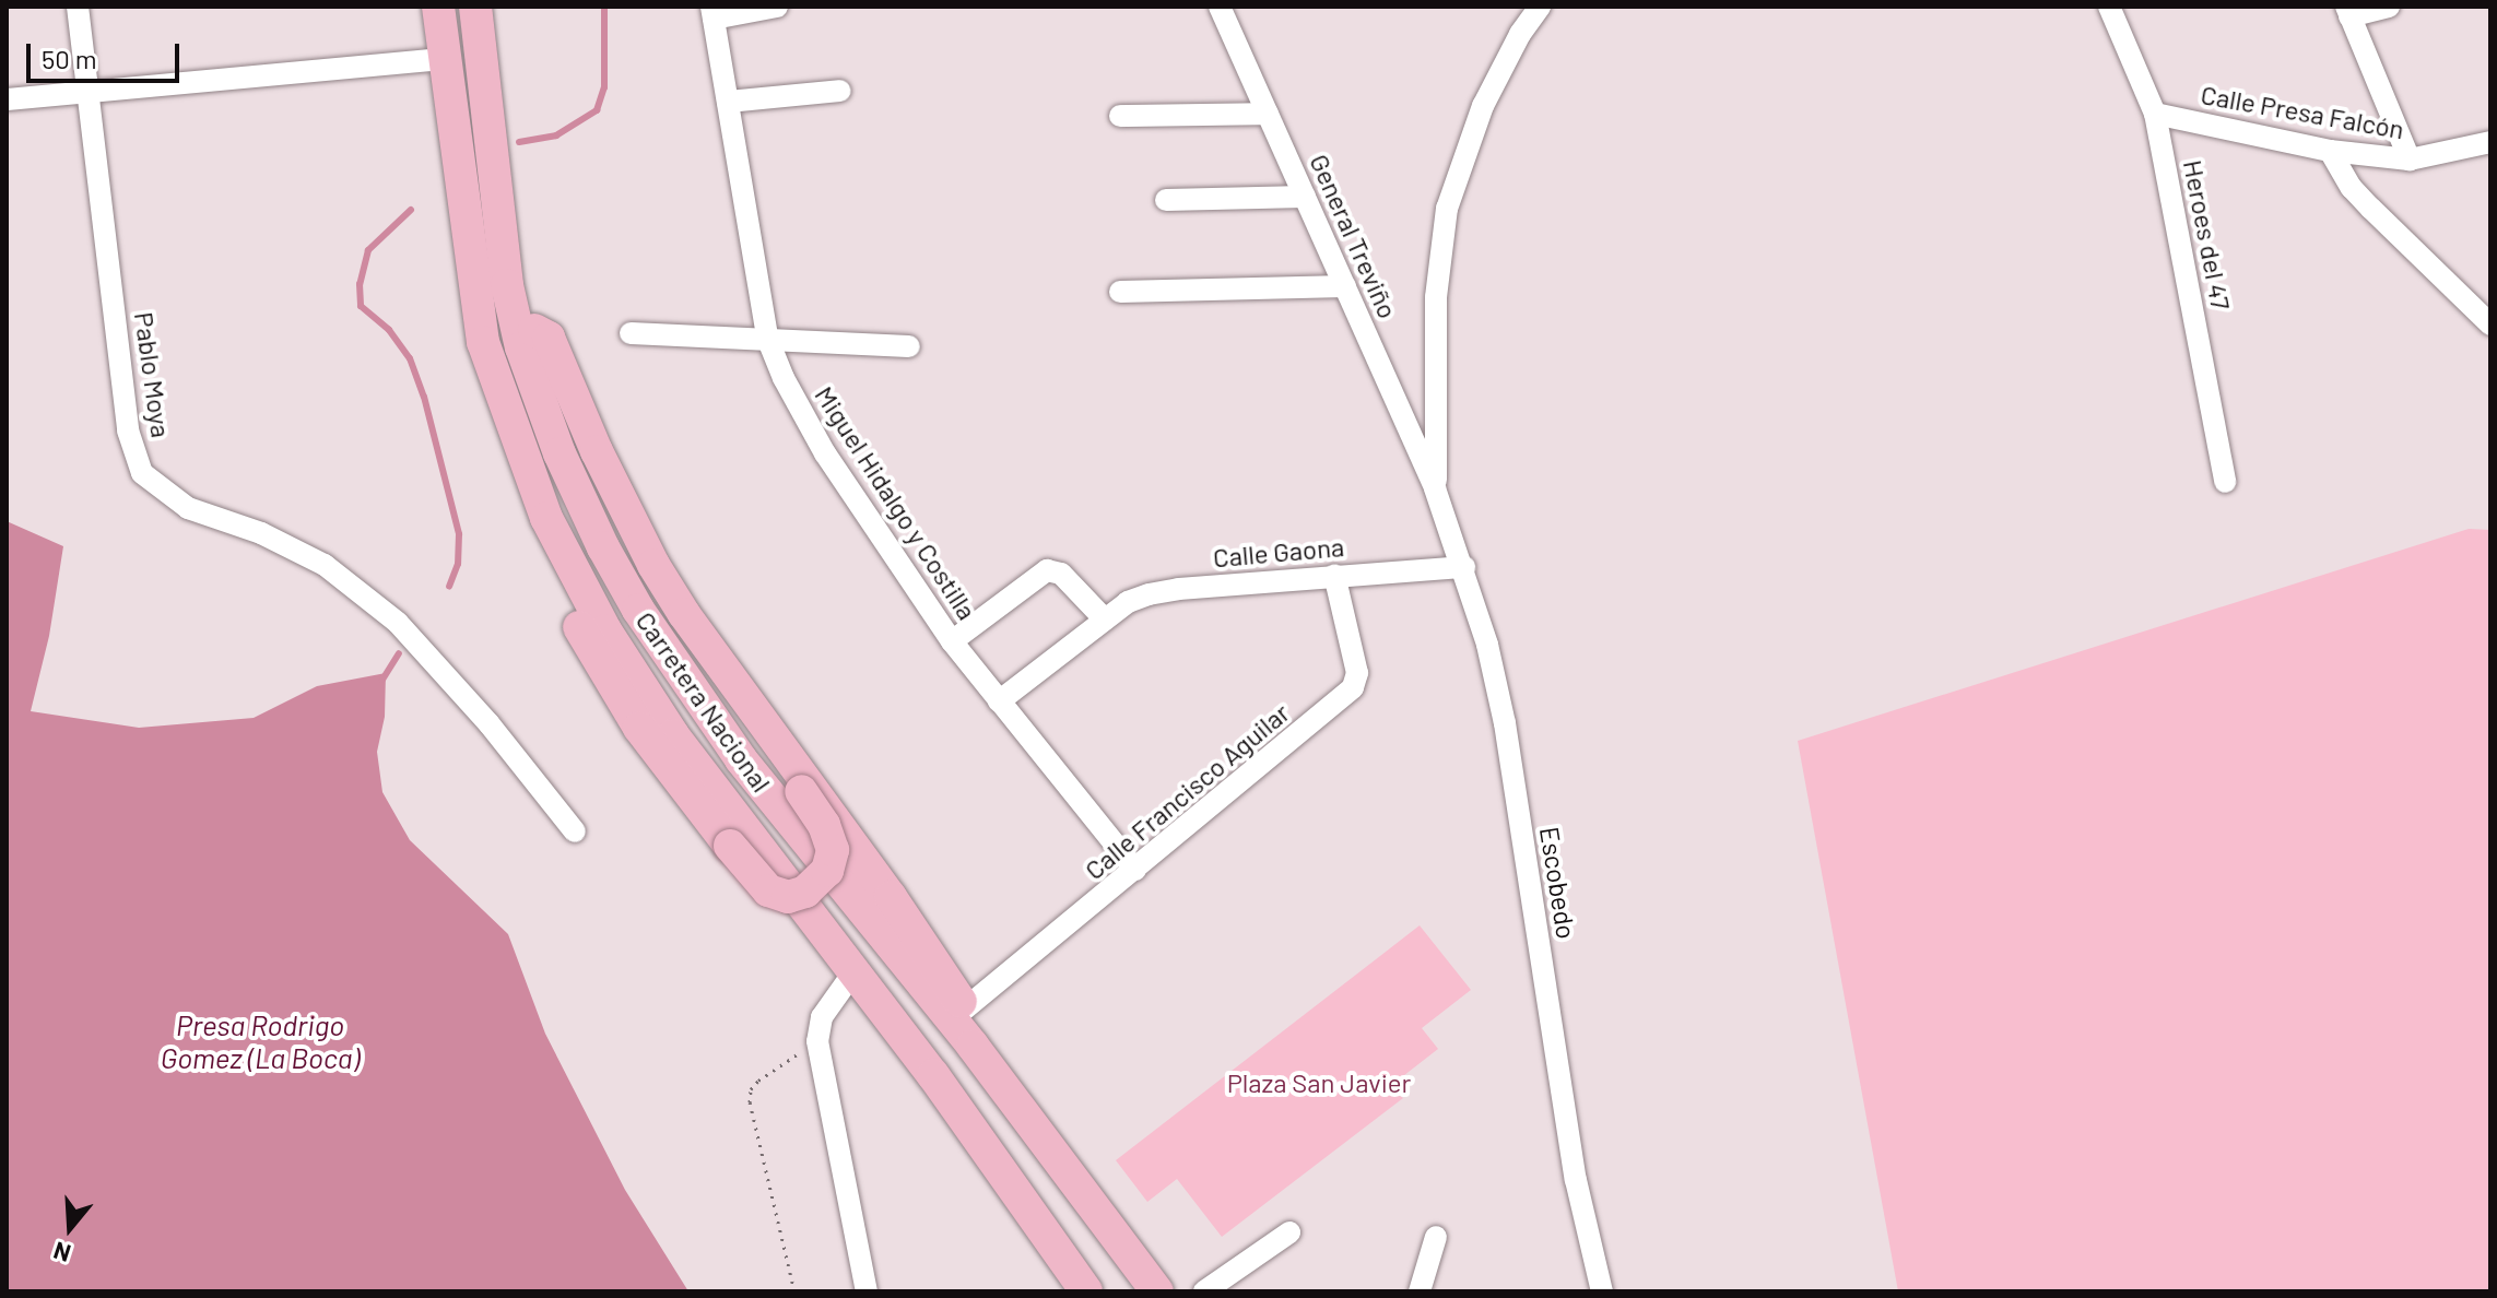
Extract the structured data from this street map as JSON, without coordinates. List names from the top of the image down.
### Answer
{
  "streets": {
    "highway": ["Carretera Nacional"],
    "street": [
      "Calle Presa Falcón",
      "Heroes del 47",
      "General Treviño",
      "Pablo Moya",
      "Miguel Hidalgo y Costilla",
      "Calle Gaona",
      "Calle Francisco Aguilar",
      "Escobedo"
    ]
  },
  "crossings": [
    ["Calle Presa Falcón", "Heroes del 47"],
    ["General Treviño", "Escobedo"],
    ["Miguel Hidalgo y Costilla", "Calle Gaona"],
    ["Miguel Hidalgo y Costilla", "Calle Francisco Aguilar"],
    ["Calle Gaona", "Calle Francisco Aguilar"],
    ["Calle Gaona", "Escobedo"]
  ],
  "water": ["Presa Rodrigo Gomez (La Boca)"],
  "parks": ["Plaza San Javier"],
  "scale_bar": "50 m",
  "north": "bottom"
}
